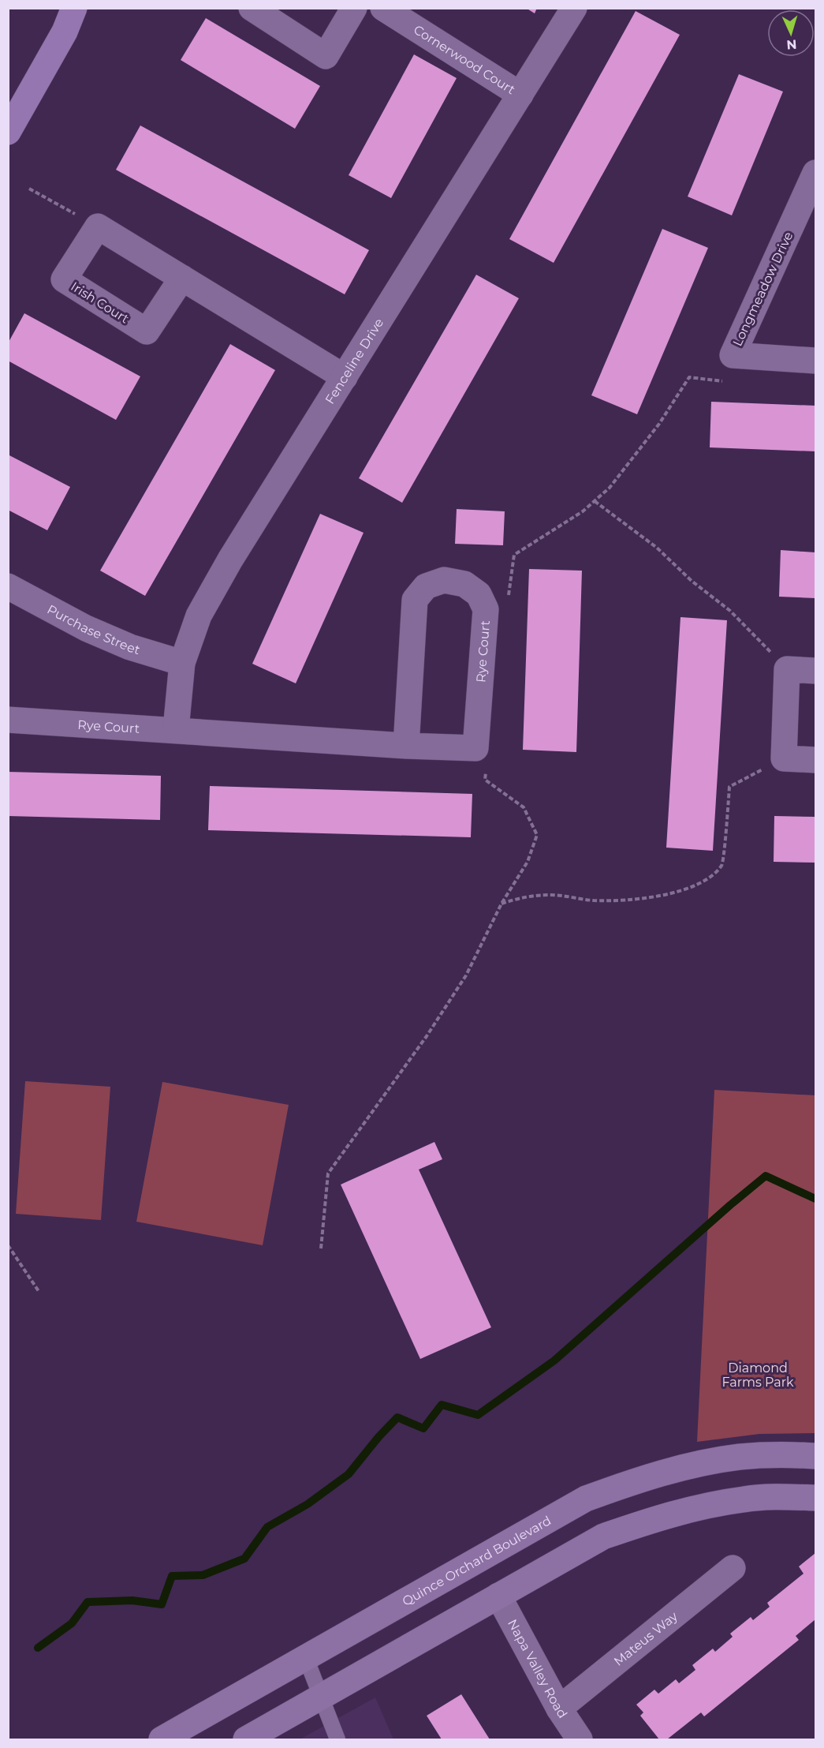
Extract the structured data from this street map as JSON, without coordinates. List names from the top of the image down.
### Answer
{
  "streets": {
    "street": [
      "Cornerwood Court",
      "Longmeadow Drive",
      "Irish Court",
      "Fenceline Drive",
      "Purchase Street",
      "Rye Court",
      "Quince Orchard Boulevard",
      "Mateus Way",
      "Napa Valley Road"
    ]
  },
  "crossings": [
    ["Cornerwood Court", "Fenceline Drive"],
    ["Fenceline Drive", "Purchase Street"],
    ["Fenceline Drive", "Rye Court"],
    ["Mateus Way", "Napa Valley Road"]
  ],
  "parks": ["Diamond Farms Park"],
  "north": "bottom"
}
